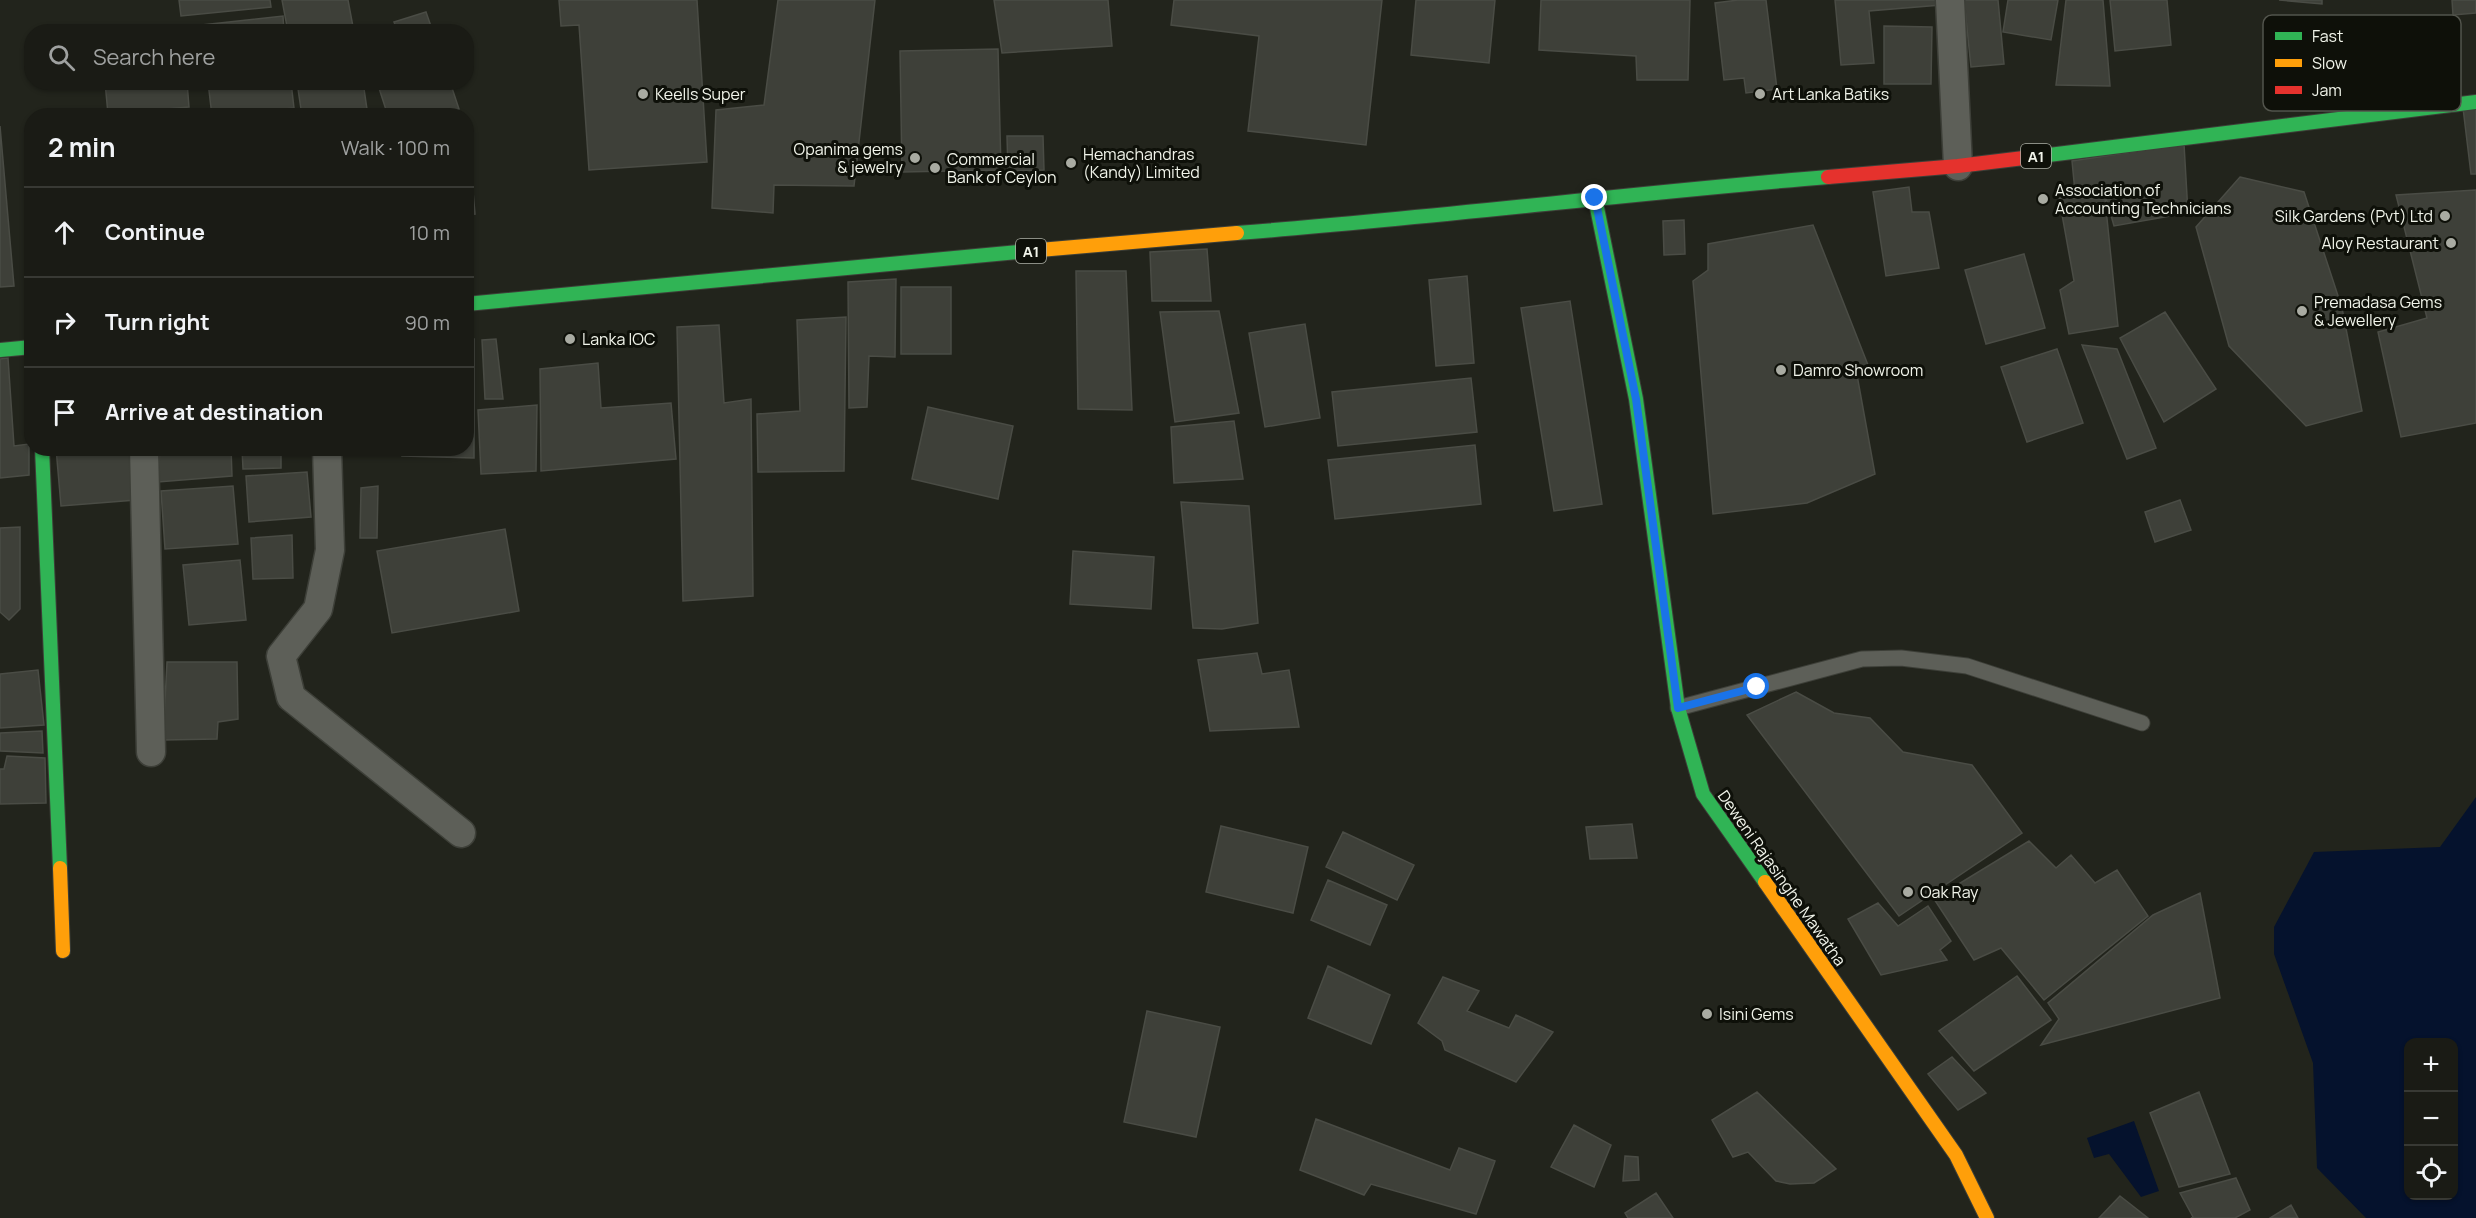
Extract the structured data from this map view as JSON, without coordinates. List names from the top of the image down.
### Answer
{
  "streets": {
    "main road": ["A1", "Deweni Rajasinghe Mawatha"]
  },
  "crossings": [
    ["A1", "Deweni Rajasinghe Mawatha"]
  ],
  "places": [
    "Keells Super",
    "Art Lanka Batiks",
    "Opanima gems & jewelry",
    "Hemachandras (Kandy) Limited",
    "Commercial Bank of Ceylon",
    "Association of Accounting Technicians",
    "Silk Gardens (Pvt) Ltd",
    "Aloy Restaurant",
    "Premadasa Gems & Jewellery",
    "Lanka IOC",
    "Damro Showroom",
    "Oak Ray",
    "Isini Gems"
  ],
  "legend": ["Fast", "Slow", "Jam"],
  "page": {
    "search": "Search here",
    "heading": ["2 min", "Walk · 100 m"],
    "list": [
      ["Continue", "10 m"],
      ["Turn right", "90 m"],
      "Arrive at destination"
    ],
    "map_buttons": ["+", "−"]
  }
}
